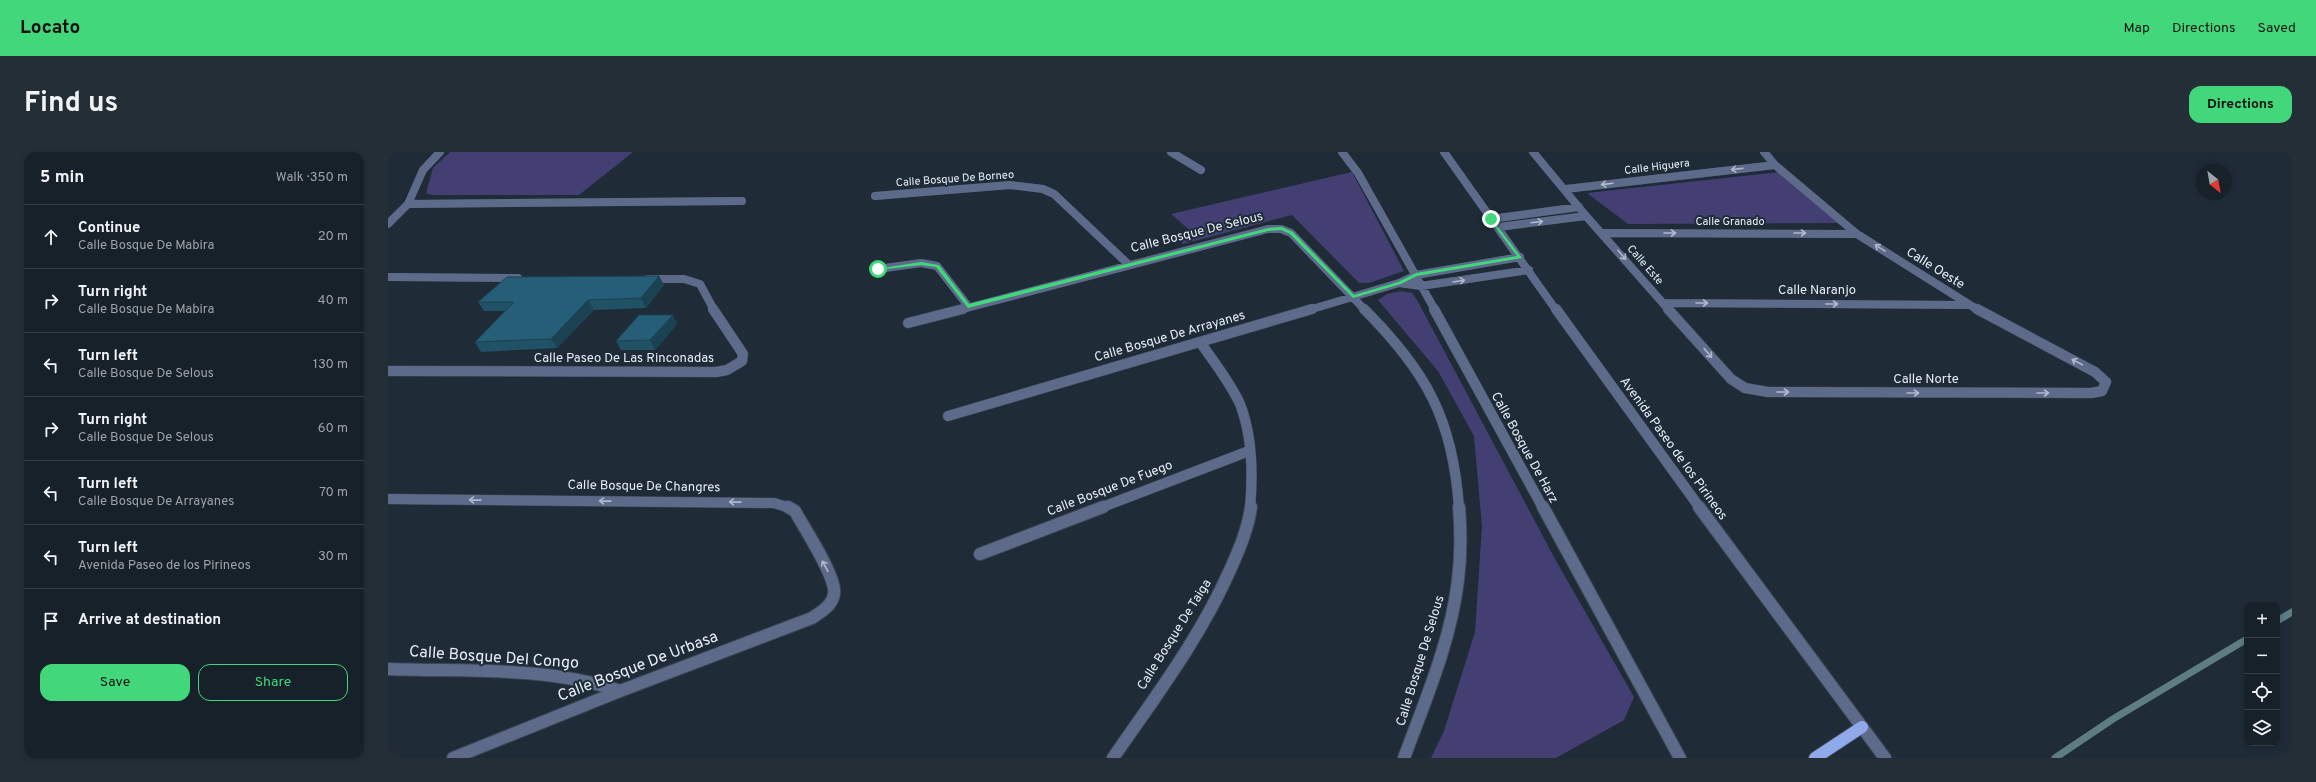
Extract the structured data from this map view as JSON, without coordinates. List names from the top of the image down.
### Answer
{
  "streets": {
    "street": [
      "Calle Higuera",
      "Calle Bosque De Borneo",
      "Calle Granado",
      "Calle Bosque De Selous",
      "Calle Este",
      "Calle Oeste",
      "Calle Naranjo",
      "Calle Bosque De Arrayanes",
      "Calle Paseo De Las Rinconadas",
      "Calle Norte",
      "Calle Bosque De Harz",
      "Avenida Paseo de los Pirineos",
      "Calle Bosque De Changres",
      "Calle Bosque De Fuego",
      "Calle Bosque De Taiga",
      "Calle Bosque Del Congo",
      "Calle Bosque De Urbasa"
    ]
  },
  "crossings": [
    ["Calle Higuera", "Calle Este"],
    ["Calle Higuera", "Calle Oeste"],
    ["Calle Bosque De Borneo", "Calle Bosque De Selous"],
    ["Calle Granado", "Calle Este"],
    ["Calle Granado", "Calle Oeste"],
    ["Calle Bosque De Selous", "Calle Bosque De Arrayanes"],
    ["Calle Este", "Calle Naranjo"],
    ["Calle Este", "Calle Norte"],
    ["Calle Oeste", "Calle Naranjo"],
    ["Calle Oeste", "Calle Norte"],
    ["Calle Bosque De Arrayanes", "Calle Bosque De Harz"],
    ["Calle Bosque De Arrayanes", "Avenida Paseo de los Pirineos"],
    ["Calle Bosque De Arrayanes", "Calle Bosque De Taiga"],
    ["Calle Bosque De Changres", "Calle Bosque De Urbasa"],
    ["Calle Bosque De Fuego", "Calle Bosque De Taiga"],
    ["Calle Bosque Del Congo", "Calle Bosque De Urbasa"]
  ],
  "one_way": [
    "Calle Higuera",
    "Calle Granado",
    "Calle Este",
    "Calle Oeste",
    "Calle Naranjo",
    "Calle Norte",
    "Calle Bosque De Changres"
  ],
  "north": "bottom right",
  "page": {
    "header": "Locato",
    "nav": ["Map", "Directions", "Saved"],
    "title": "Find us",
    "buttons": [
      "Directions",
      ["Save", "Share"]
    ],
    "heading": ["5 min", "Walk · 350 m"],
    "list": [
      ["Continue", "Calle Bosque De Mabira", "20 m"],
      ["Turn right", "Calle Bosque De Mabira", "40 m"],
      ["Turn left", "Calle Bosque De Selous", "130 m"],
      ["Turn right", "Calle Bosque De Selous", "60 m"],
      ["Turn left", "Calle Bosque De Arrayanes", "70 m"],
      ["Turn left", "Avenida Paseo de los Pirineos", "30 m"],
      "Arrive at destination"
    ],
    "map_buttons": ["+", "−"]
  }
}
